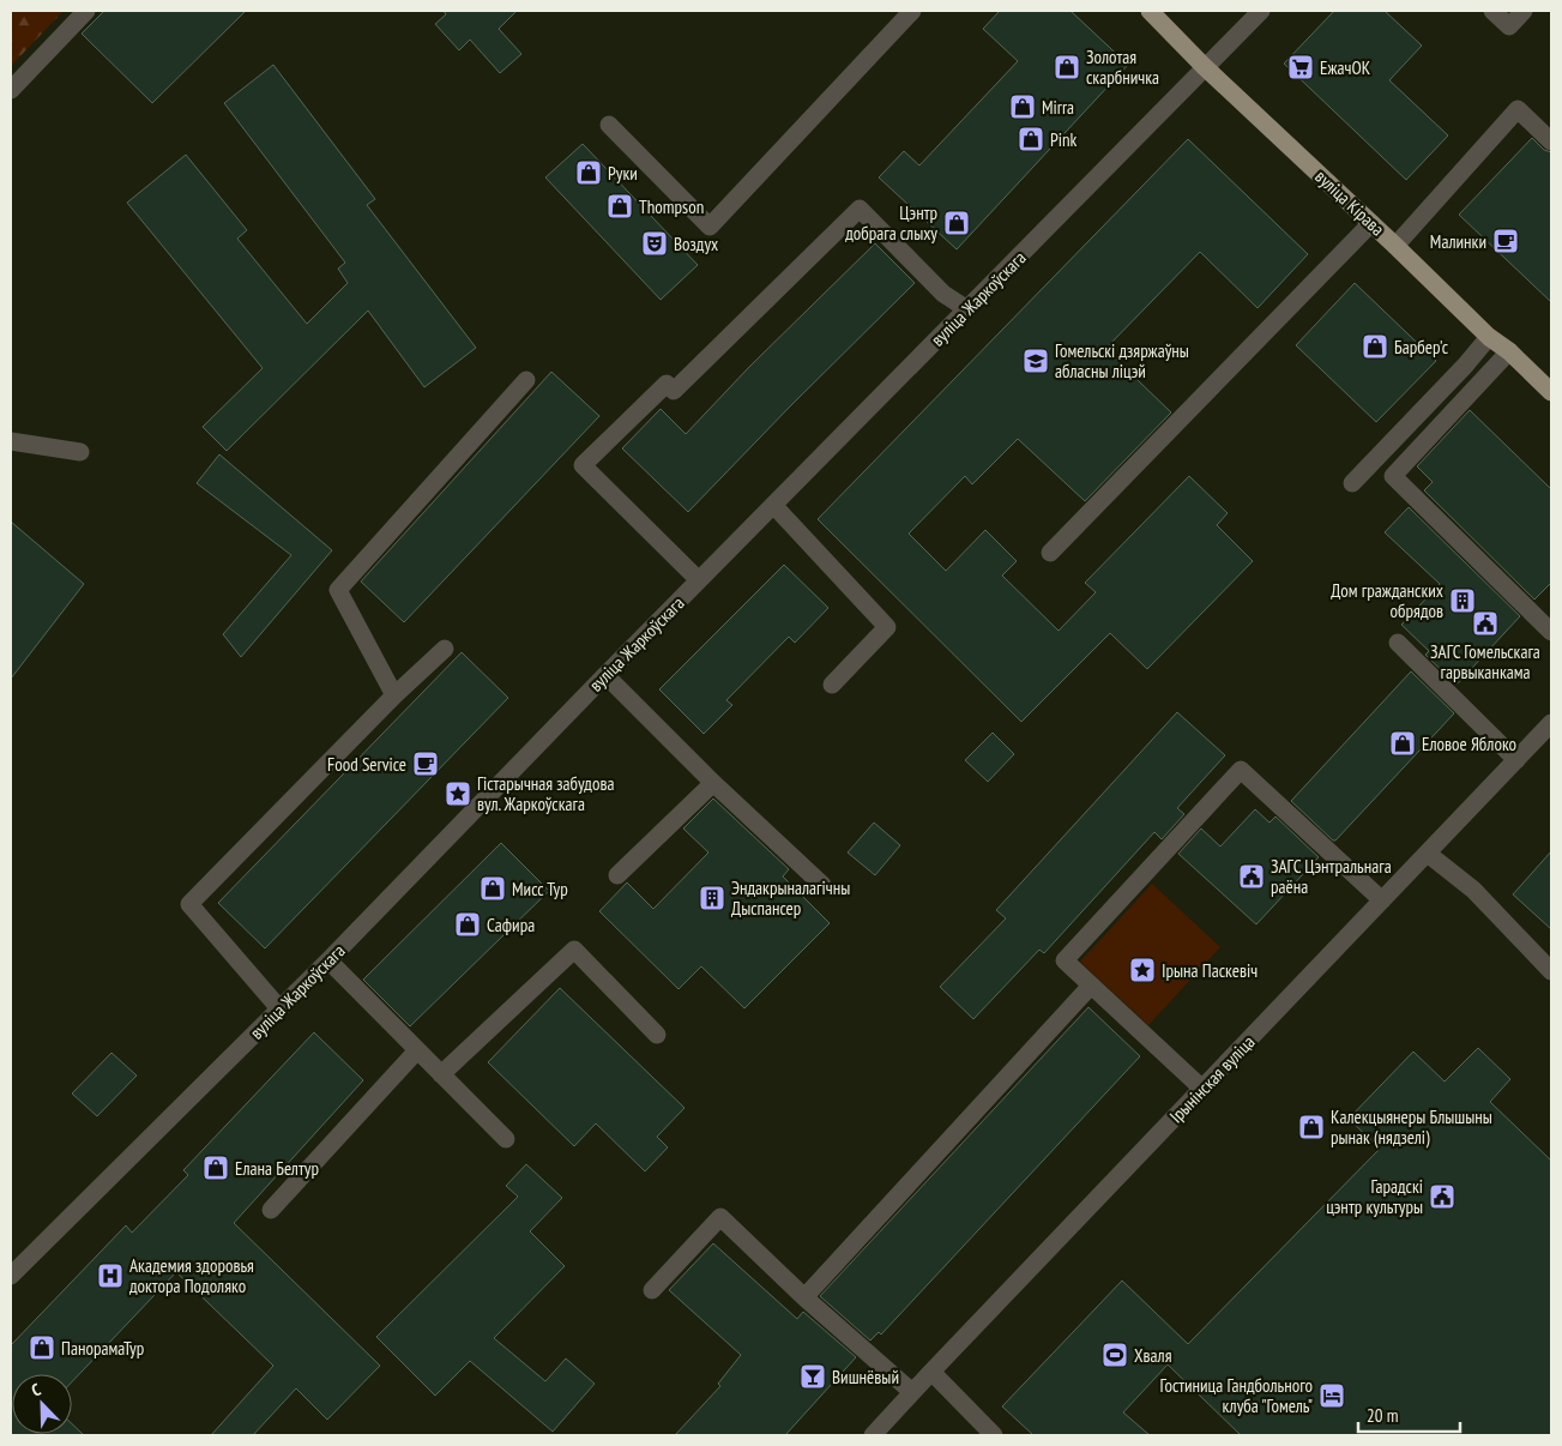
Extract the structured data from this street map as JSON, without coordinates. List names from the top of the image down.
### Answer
{
  "streets": {
    "main road": ["вуліца Кірава"],
    "street": ["вуліца Жаркоўскага", "Ірынінская вуліца"]
  },
  "crossings": [
    ["вуліца Кірава", "вуліца Жаркоўскага"]
  ],
  "places": {
    "shop": [
      "Золотая скарбничка",
      "Mirra",
      "Pink",
      "Руки",
      "Thompson",
      "Цэнтр добрага слыху",
      "Барбер'с",
      "Еловое Яблоко",
      "Мисс Тур",
      "Сафира",
      "Калекцыянеры Блышыны рынак (нядзелі)",
      "Елана Белтур",
      "ПанорамаТур"
    ],
    "supermarket": ["ЕжачОК"],
    "cafe": ["Малинки", "Food Service"],
    "theatre": ["Воздух"],
    "school or university": ["Гомельскі дзяржаўны абласны ліцэй"],
    "building": ["Дом гражданских обрядов", "Эндакрыналагічны Дыспансер"],
    "public building": ["ЗАГС Гомельскага гарвыканкама", "ЗАГС Цэнтральнага раёна", "Гарадскі цэнтр культуры"],
    "place": ["Гістарычная забудова вул. Жаркоўскага", "Ірына Паскевіч"],
    "hospital": ["Академия здоровья доктора Подоляко"],
    "sports": ["Хваля"],
    "bar": ["Вишнёвый"],
    "hotel": ["Гостиница Гандбольного клуба \"Гомель\""]
  },
  "scale_bar": "20 m",
  "north": "top left"
}
